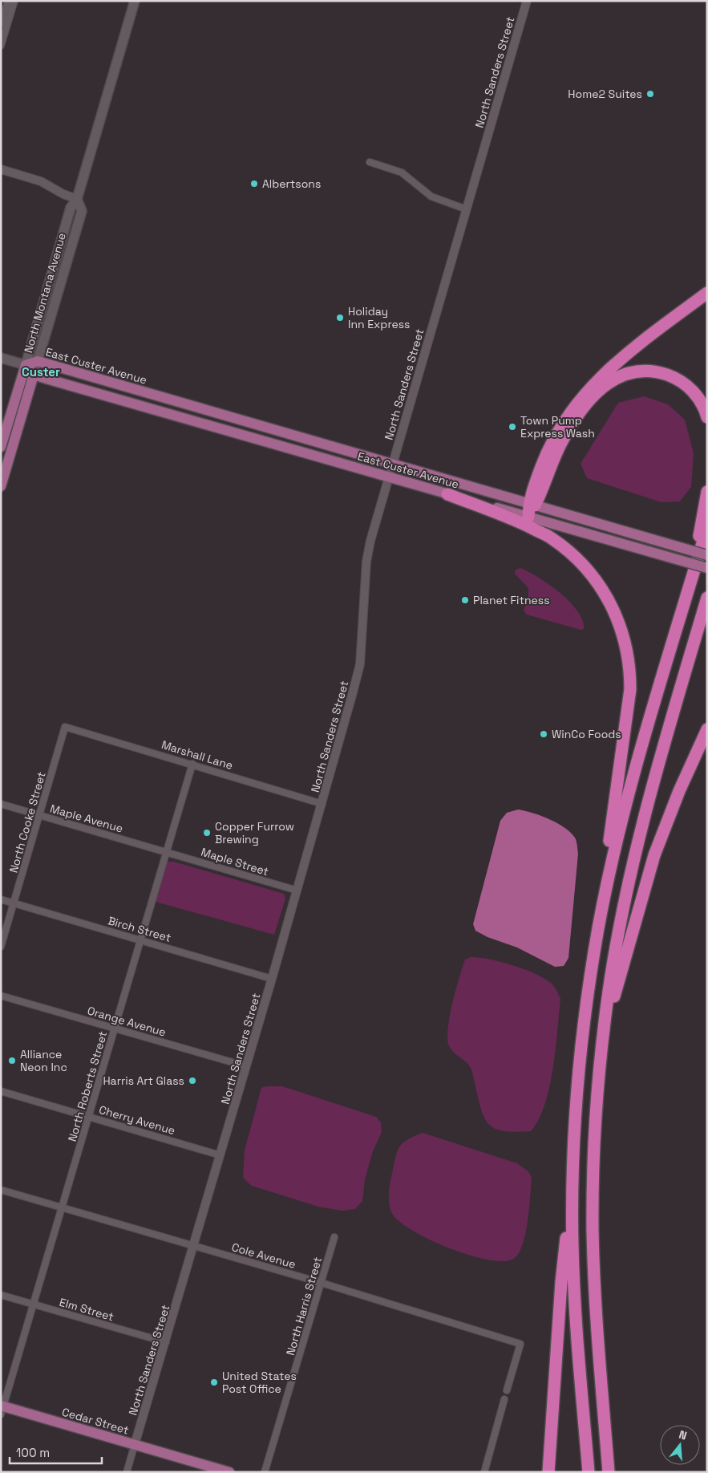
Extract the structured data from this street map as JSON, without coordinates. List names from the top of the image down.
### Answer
{
  "streets": {
    "main road": ["North Montana Avenue", "East Custer Avenue", "Cedar Street"],
    "street": [
      "North Sanders Street",
      "Marshall Lane",
      "Maple Avenue",
      "North Cooke Street",
      "Maple Street",
      "Birch Street",
      "Orange Avenue",
      "North Roberts Street",
      "Cherry Avenue",
      "Cole Avenue",
      "North Harris Street",
      "Elm Street"
    ]
  },
  "crossings": [
    ["North Sanders Street", "East Custer Avenue"],
    ["North Sanders Street", "Marshall Lane"],
    ["North Sanders Street", "Maple Street"],
    ["North Sanders Street", "Birch Street"],
    ["North Sanders Street", "Orange Avenue"],
    ["North Sanders Street", "Cherry Avenue"],
    ["North Sanders Street", "Cole Avenue"],
    ["North Sanders Street", "Elm Street"],
    ["North Sanders Street", "Cedar Street"],
    ["North Montana Avenue", "East Custer Avenue"],
    ["Marshall Lane", "North Cooke Street"],
    ["Marshall Lane", "North Roberts Street"],
    ["Maple Avenue", "North Cooke Street"],
    ["Maple Avenue", "Maple Street"],
    ["Maple Avenue", "North Roberts Street"],
    ["North Cooke Street", "Birch Street"],
    ["Maple Street", "North Roberts Street"],
    ["Birch Street", "North Roberts Street"],
    ["Orange Avenue", "North Roberts Street"],
    ["North Roberts Street", "Cherry Avenue"],
    ["North Roberts Street", "Cole Avenue"],
    ["North Roberts Street", "Elm Street"],
    ["North Roberts Street", "Cedar Street"],
    ["Cole Avenue", "North Harris Street"]
  ],
  "districts": ["Custer"],
  "places": [
    "Home2 Suites",
    "Albertsons",
    "Holiday Inn Express",
    "Town Pump Express Wash",
    "Planet Fitness",
    "WinCo Foods",
    "Copper Furrow Brewing",
    "Alliance Neon Inc",
    "Harris Art Glass",
    "United States Post Office"
  ],
  "scale_bar": "100 m",
  "north": "top"
}
